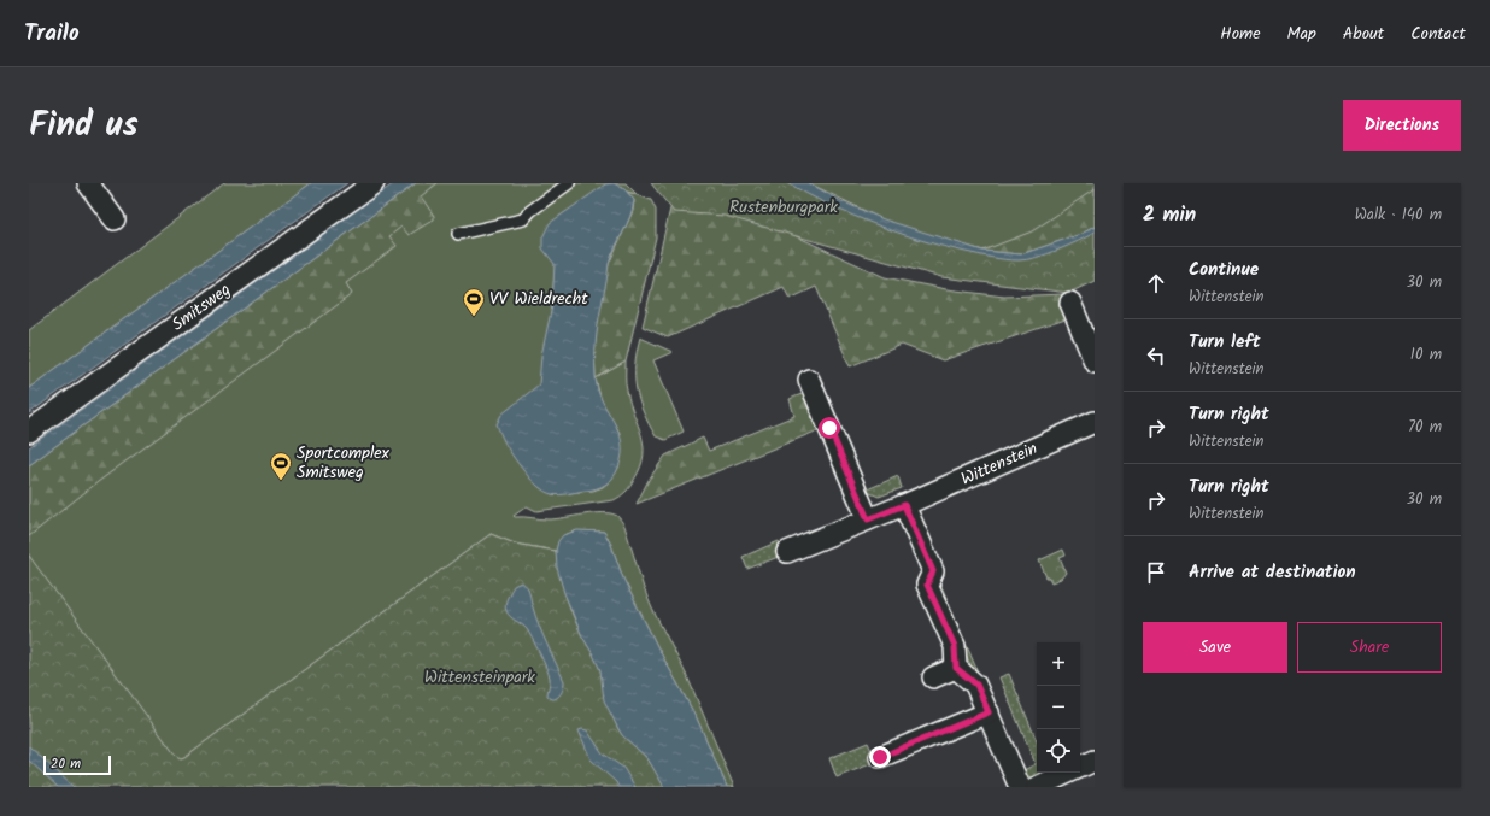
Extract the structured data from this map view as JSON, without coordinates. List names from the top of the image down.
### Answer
{
  "streets": {
    "street": ["Smitsweg", "Wittenstein"]
  },
  "parks": ["Rustenburgpark", "Wittensteinpark"],
  "places": {
    "sports": ["VV Wieldrecht", "Sportcomplex Smitsweg"]
  },
  "scale_bar": "20 m",
  "page": {
    "header": "Trailo",
    "nav": [
      "Home",
      "Map",
      "About",
      "Contact"
    ],
    "title": "Find us",
    "buttons": [
      "Directions",
      ["Save", "Share"]
    ],
    "heading": ["2 min", "Walk · 140 m"],
    "list": [
      ["Continue", "Wittenstein", "30 m"],
      ["Turn left", "Wittenstein", "10 m"],
      ["Turn right", "Wittenstein", "70 m"],
      ["Turn right", "Wittenstein", "30 m"],
      "Arrive at destination"
    ],
    "map_buttons": ["+", "−"],
    "scale": "20 m"
  }
}
